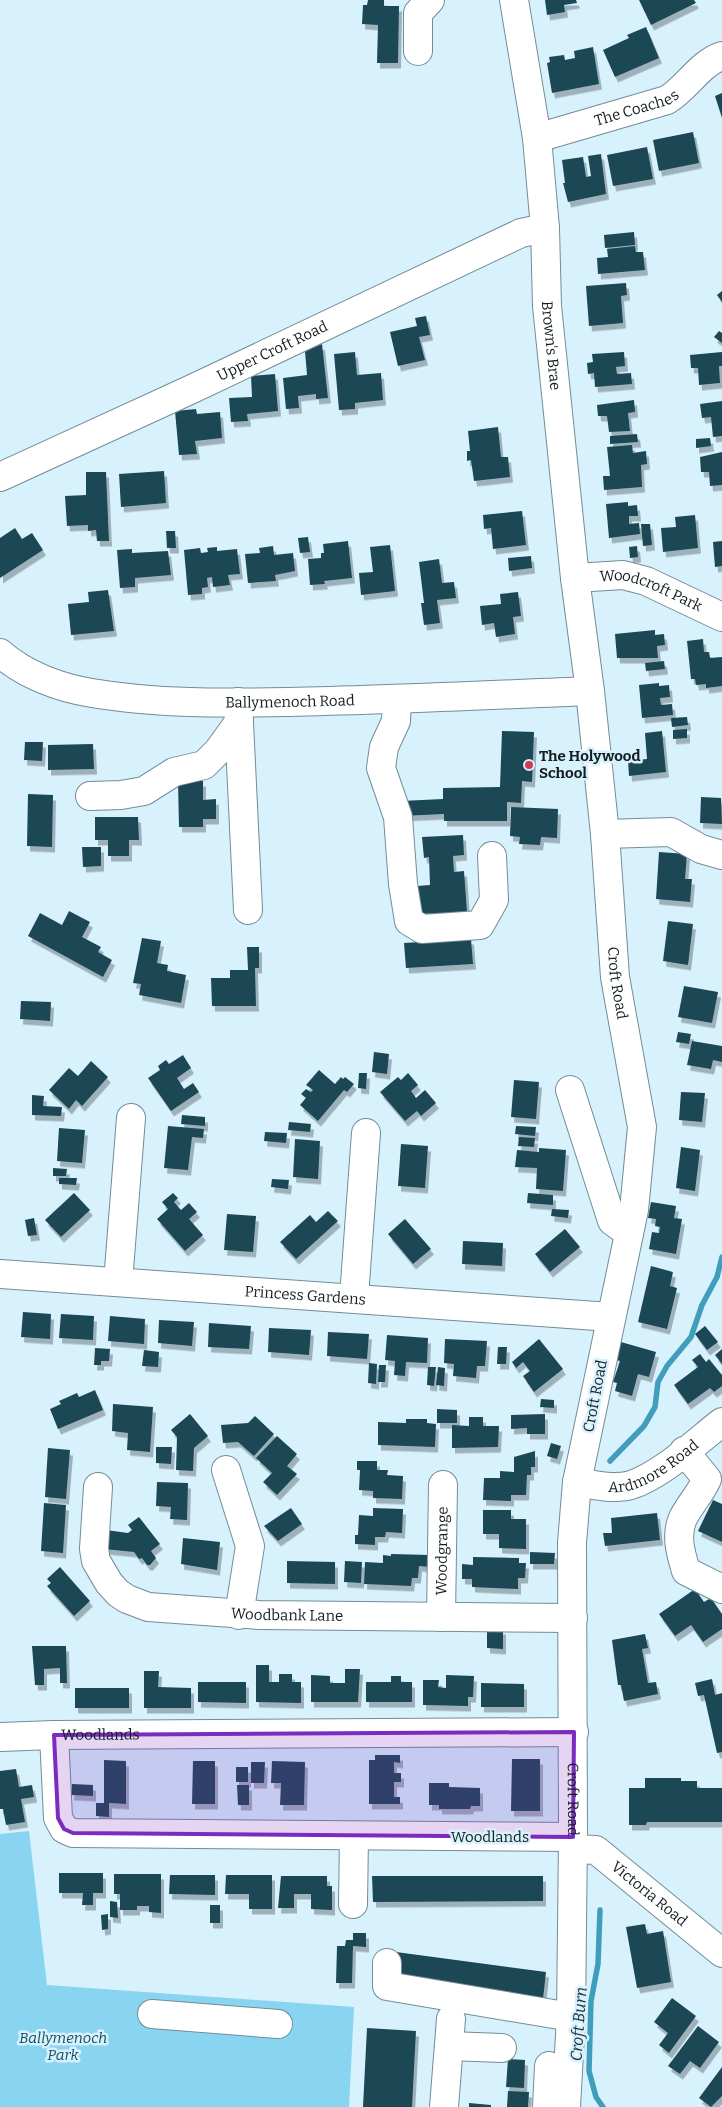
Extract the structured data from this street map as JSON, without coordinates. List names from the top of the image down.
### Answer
{
  "streets": {
    "street": [
      "The Coaches",
      "Brown's Brae",
      "Upper Croft Road",
      "Woodcroft Park",
      "Ballymenoch Road",
      "Croft Road",
      "Princess Gardens",
      "Ardmore Road",
      "Woodgrange",
      "Woodbank Lane",
      "Woodlands",
      "Victoria Road"
    ]
  },
  "crossings": [
    ["The Coaches", "Brown's Brae"],
    ["Brown's Brae", "Upper Croft Road"],
    ["Brown's Brae", "Woodcroft Park"],
    ["Brown's Brae", "Ballymenoch Road"],
    ["Brown's Brae", "Croft Road"],
    ["Ballymenoch Road", "Croft Road"],
    ["Croft Road", "Princess Gardens"],
    ["Croft Road", "Ardmore Road"],
    ["Croft Road", "Woodbank Lane"],
    ["Croft Road", "Woodlands"],
    ["Croft Road", "Victoria Road"],
    ["Woodgrange", "Woodbank Lane"],
    ["Woodlands", "Victoria Road"]
  ],
  "water": ["Croft Burn"],
  "parks": ["Ballymenoch Park"],
  "places": ["The Holywood School"]
}
